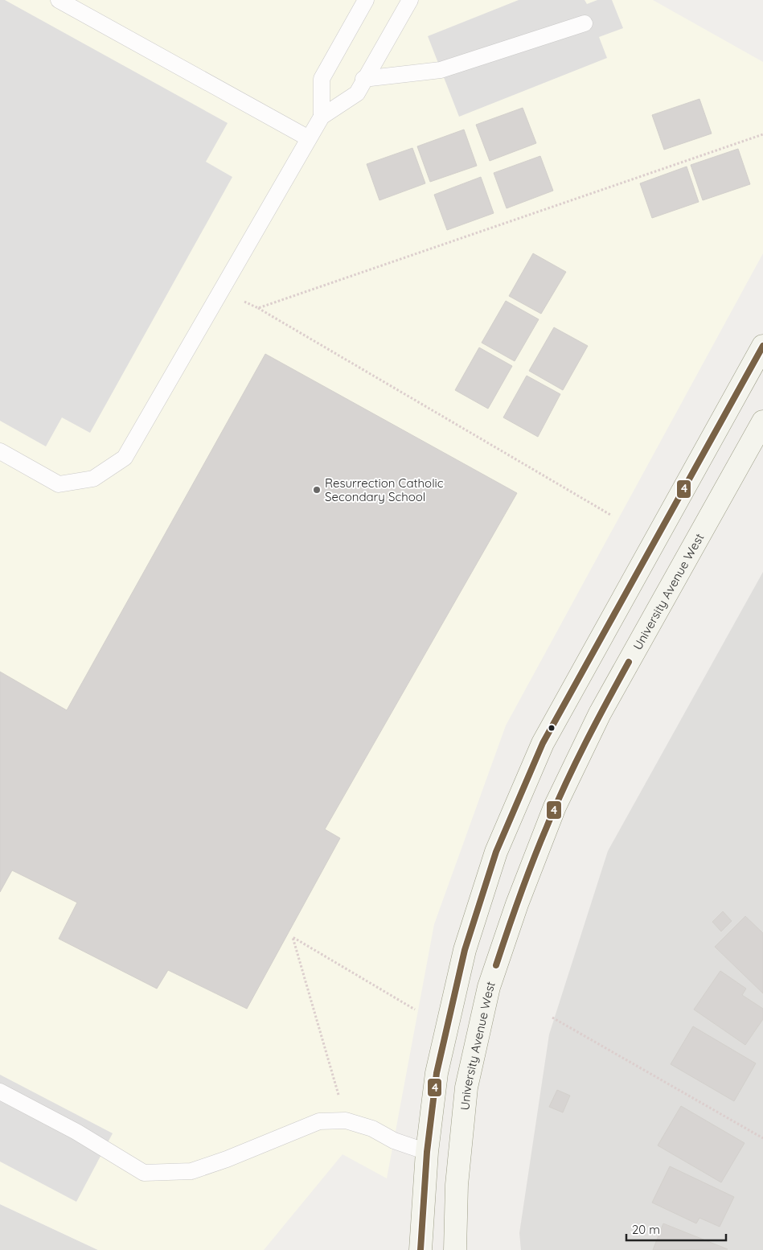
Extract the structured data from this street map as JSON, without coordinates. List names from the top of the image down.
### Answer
{
  "streets": {
    "main road": ["University Avenue West"]
  },
  "places": ["Resurrection Catholic Secondary School"],
  "lines": ["transit line 4"],
  "scale_bar": "20 m"
}
